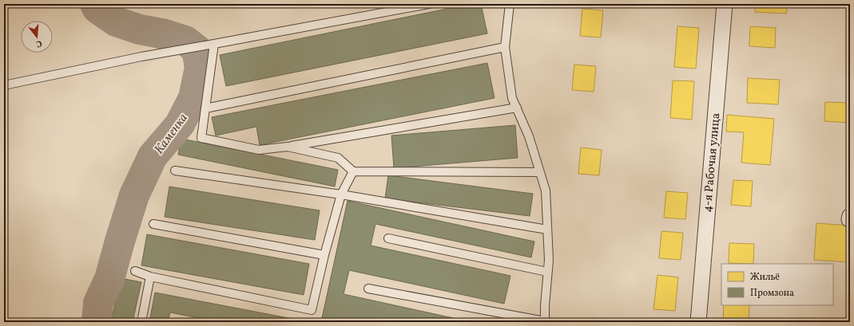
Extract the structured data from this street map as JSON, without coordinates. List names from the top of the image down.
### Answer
{
  "streets": {
    "street": ["4-я Рабочая улица"]
  },
  "water": ["Каменка"],
  "legend": ["Жильё", "Промзона"],
  "north": "bottom"
}
